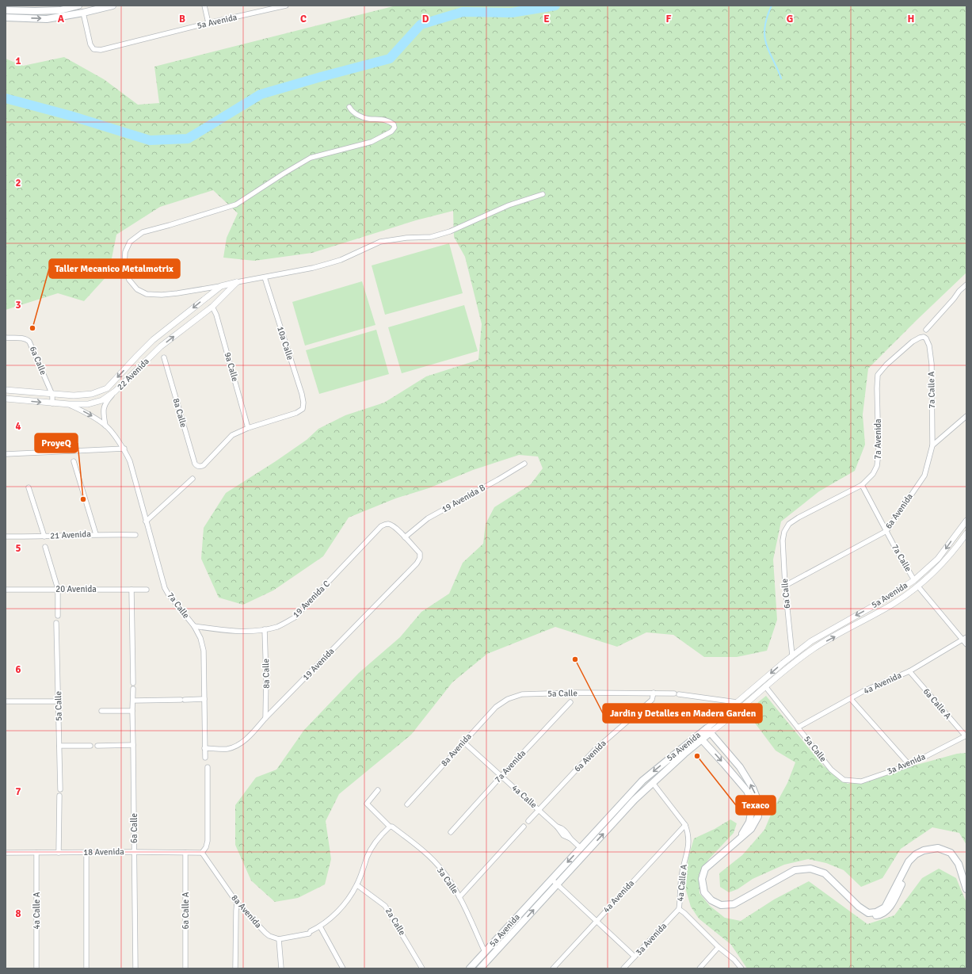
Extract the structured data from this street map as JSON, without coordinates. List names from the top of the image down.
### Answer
{
  "streets": {
    "main road": ["5a Avenida"],
    "street": [
      "10a Calle",
      "6a Calle",
      "9a Calle",
      "22 Avenida",
      "7a Calle A",
      "8a Calle",
      "7a Avenida",
      "19 Avenida B",
      "6a Avenida",
      "21 Avenida",
      "7a Calle",
      "20 Avenida",
      "19 Avenida C",
      "19 Avenida",
      "4a Avenida",
      "5a Calle",
      "6a Calle A",
      "8a Avenida",
      "3a Avenida",
      "4a Calle",
      "18 Avenida",
      "3a Calle",
      "4a Calle A",
      "2a Calle"
    ]
  },
  "crossings": [
    ["5a Avenida", "6a Calle"],
    ["5a Avenida", "7a Calle"],
    ["5a Avenida", "5a Calle"],
    ["5a Avenida", "4a Calle"],
    ["5a Avenida", "3a Calle"],
    ["5a Avenida", "4a Calle A"],
    ["10a Calle", "9a Calle"],
    ["10a Calle", "8a Calle"],
    ["6a Calle", "22 Avenida"],
    ["6a Calle", "7a Avenida"],
    ["6a Calle", "6a Avenida"],
    ["6a Calle", "18 Avenida"],
    ["9a Calle", "22 Avenida"],
    ["9a Calle", "8a Calle"],
    ["22 Avenida", "7a Calle"],
    ["7a Calle A", "7a Avenida"],
    ["7a Calle A", "6a Avenida"],
    ["8a Calle", "19 Avenida C"],
    ["8a Calle", "19 Avenida"],
    ["7a Avenida", "7a Calle"],
    ["7a Avenida", "4a Calle"],
    ["19 Avenida B", "19 Avenida C"],
    ["19 Avenida B", "19 Avenida"],
    ["6a Avenida", "7a Calle"],
    ["6a Avenida", "5a Calle"],
    ["6a Avenida", "4a Calle"],
    ["7a Calle", "19 Avenida C"],
    ["7a Calle", "19 Avenida"],
    ["19 Avenida C", "19 Avenida"],
    ["4a Avenida", "5a Calle"],
    ["4a Avenida", "6a Calle A"],
    ["4a Avenida", "4a Calle A"],
    ["5a Calle", "8a Avenida"],
    ["5a Calle", "3a Avenida"],
    ["6a Calle A", "3a Avenida"],
    ["6a Calle A", "18 Avenida"],
    ["8a Avenida", "4a Calle"],
    ["8a Avenida", "18 Avenida"],
    ["3a Avenida", "4a Calle A"],
    ["18 Avenida", "4a Calle A"]
  ],
  "places": [
    "Taller Mecanico Metalmotrix",
    "ProyeQ",
    "Jardin y Detalles en Madera Garden",
    "Texaco"
  ],
  "grid": {
    "columns": [
      "A",
      "B",
      "C",
      "D",
      "E",
      "F",
      "G",
      "H"
    ],
    "rows": [
      "1",
      "2",
      "3",
      "4",
      "5",
      "6",
      "7",
      "8"
    ]
  }
}
